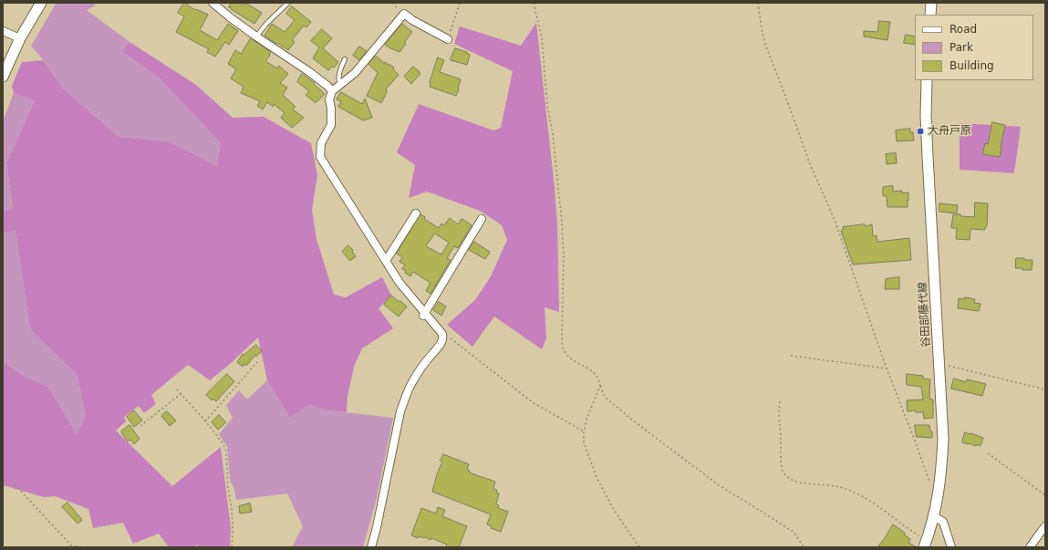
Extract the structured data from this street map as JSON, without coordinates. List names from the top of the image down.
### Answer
{
  "streets": {
    "main road": ["谷田部藤代線"]
  },
  "places": ["大舟戸原"],
  "legend": ["Road", "Park", "Building"]
}
